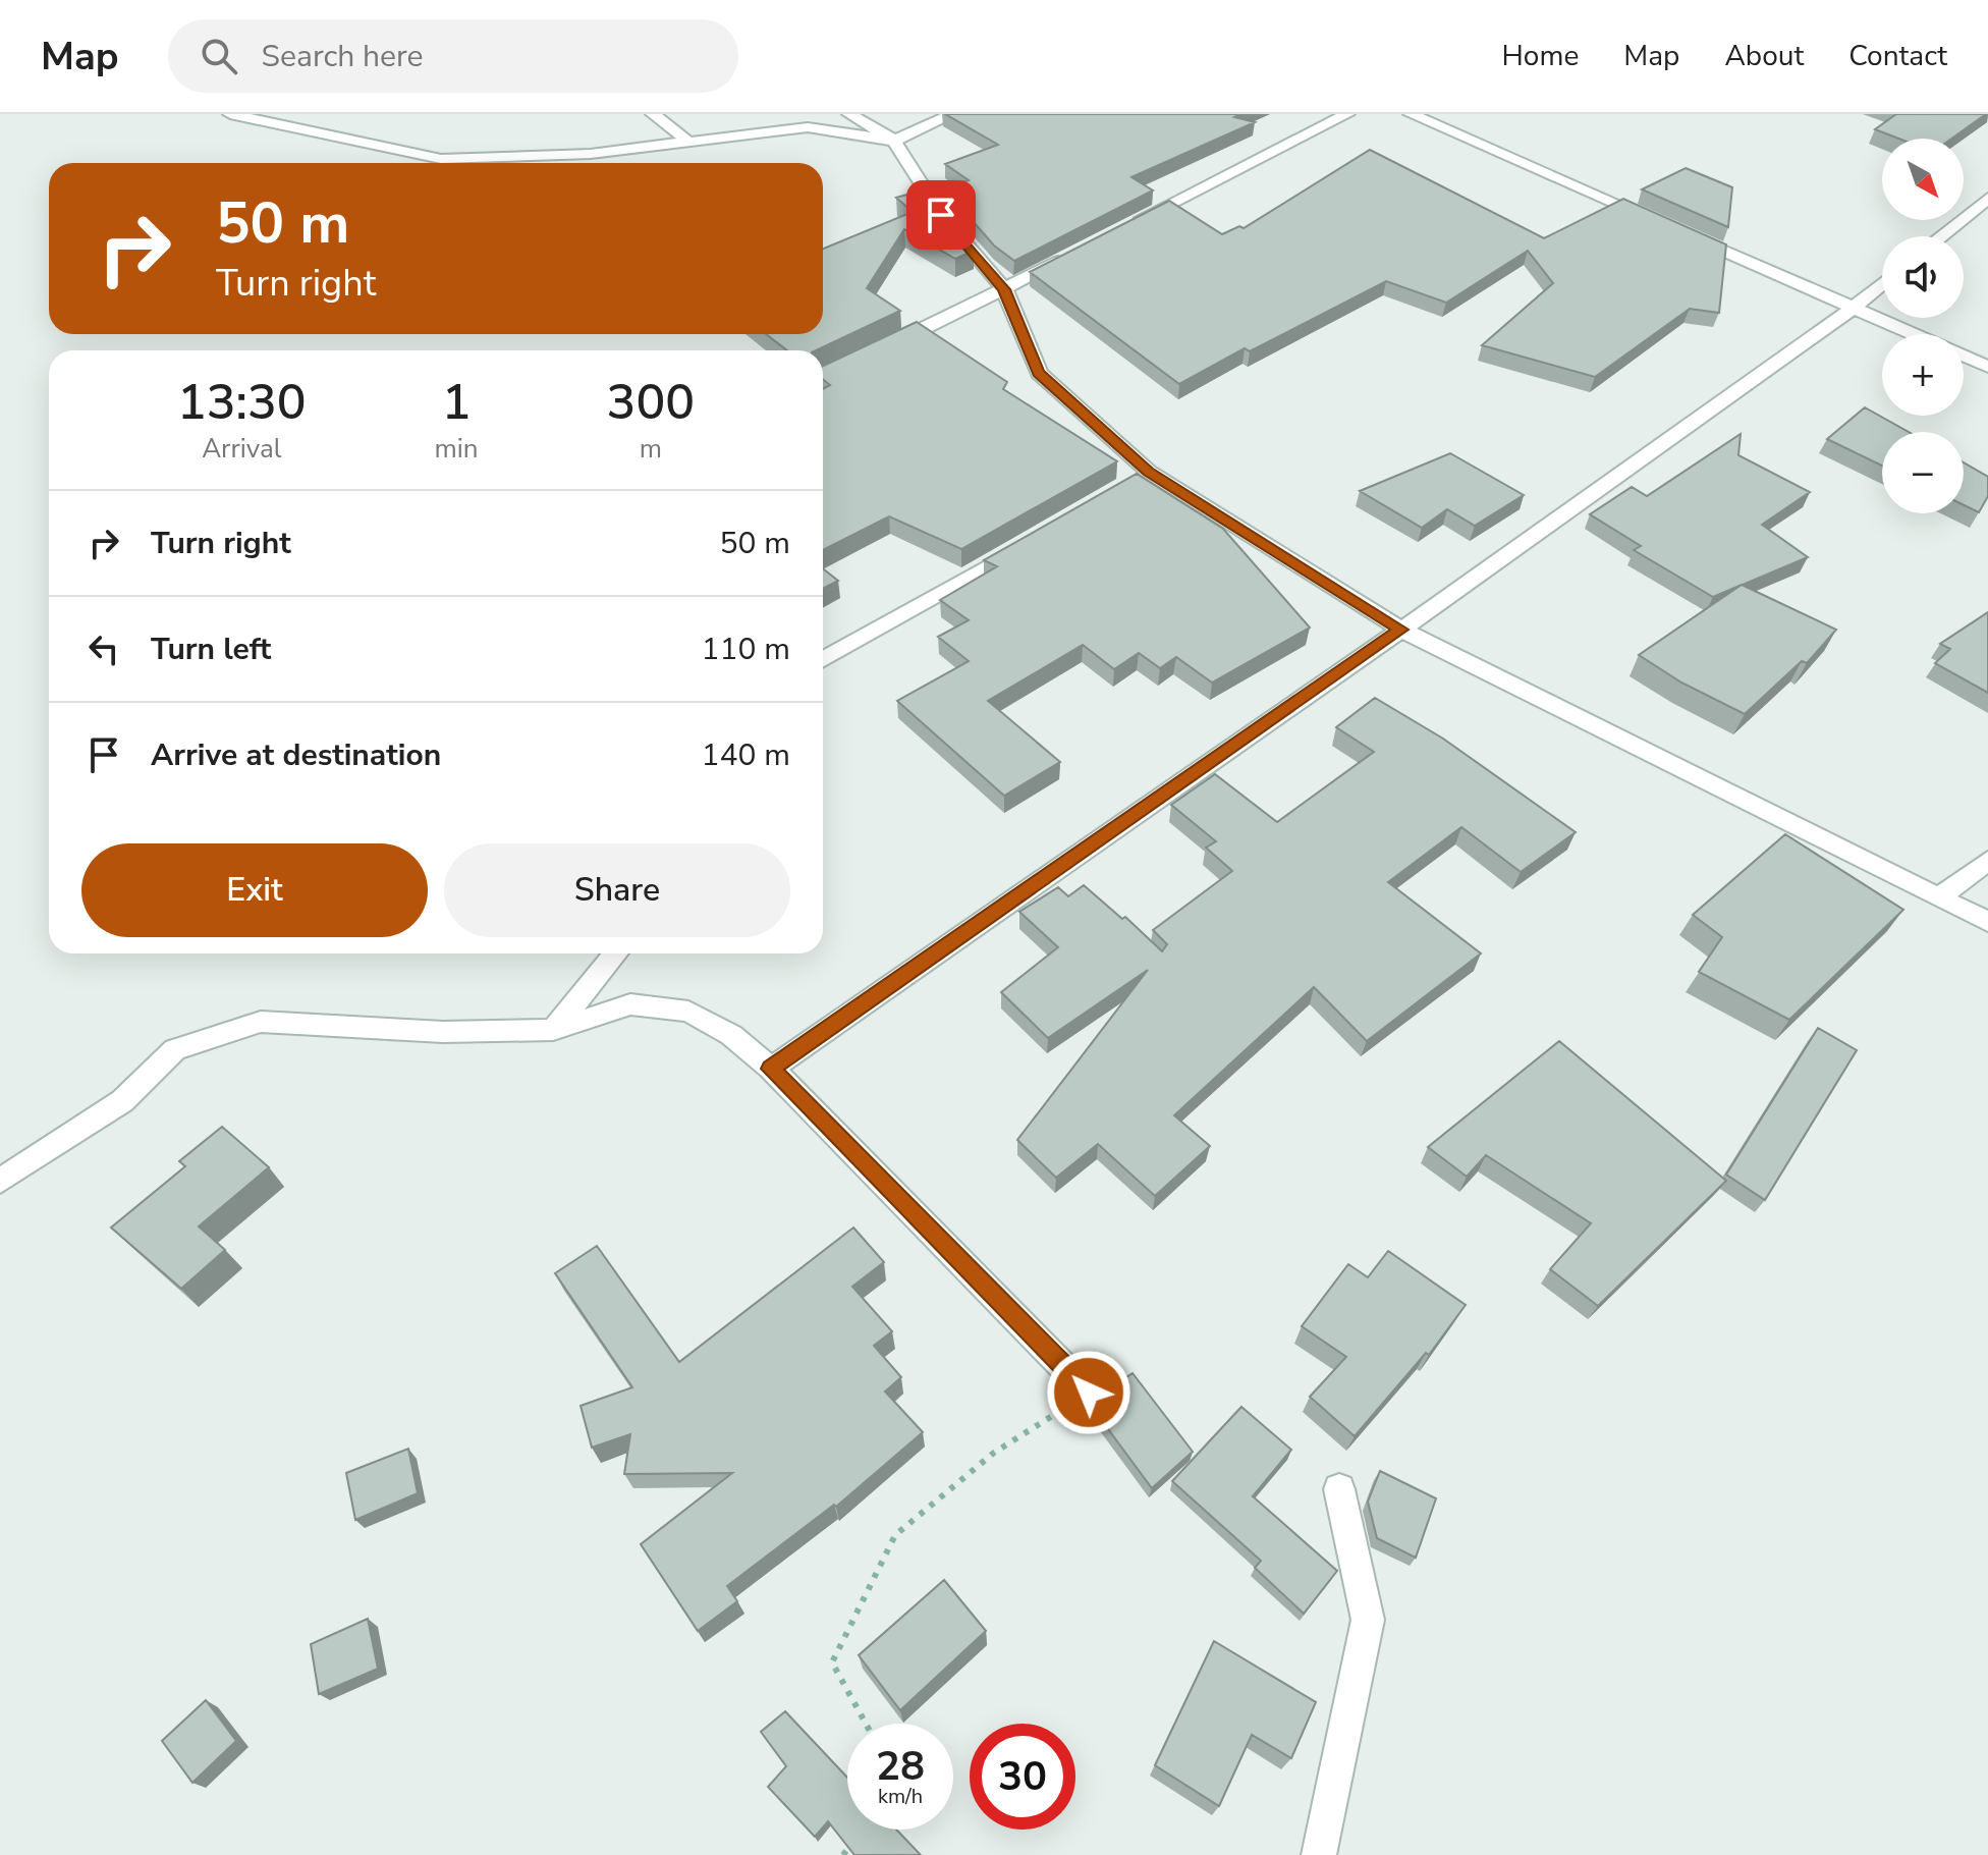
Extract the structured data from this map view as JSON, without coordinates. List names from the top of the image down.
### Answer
{
  "north": "bottom right",
  "page": {
    "header": "Map",
    "search": "Search here",
    "nav": [
      "Home",
      "Map",
      "About",
      "Contact"
    ],
    "map_buttons": ["+", "−"],
    "turn": ["50 m", "Turn right"],
    "eta": [
      "13:30",
      "Arrival",
      "1",
      "min",
      "300",
      "m"
    ],
    "list": [
      {
        "name": "Turn right",
        "value": "50 m"
      },
      {
        "name": "Turn left",
        "value": "110 m"
      },
      {
        "name": "Arrive at destination",
        "value": "140 m"
      }
    ],
    "buttons": ["Exit", "Share"],
    "speed": "28 km/h",
    "limit": "30"
  }
}
